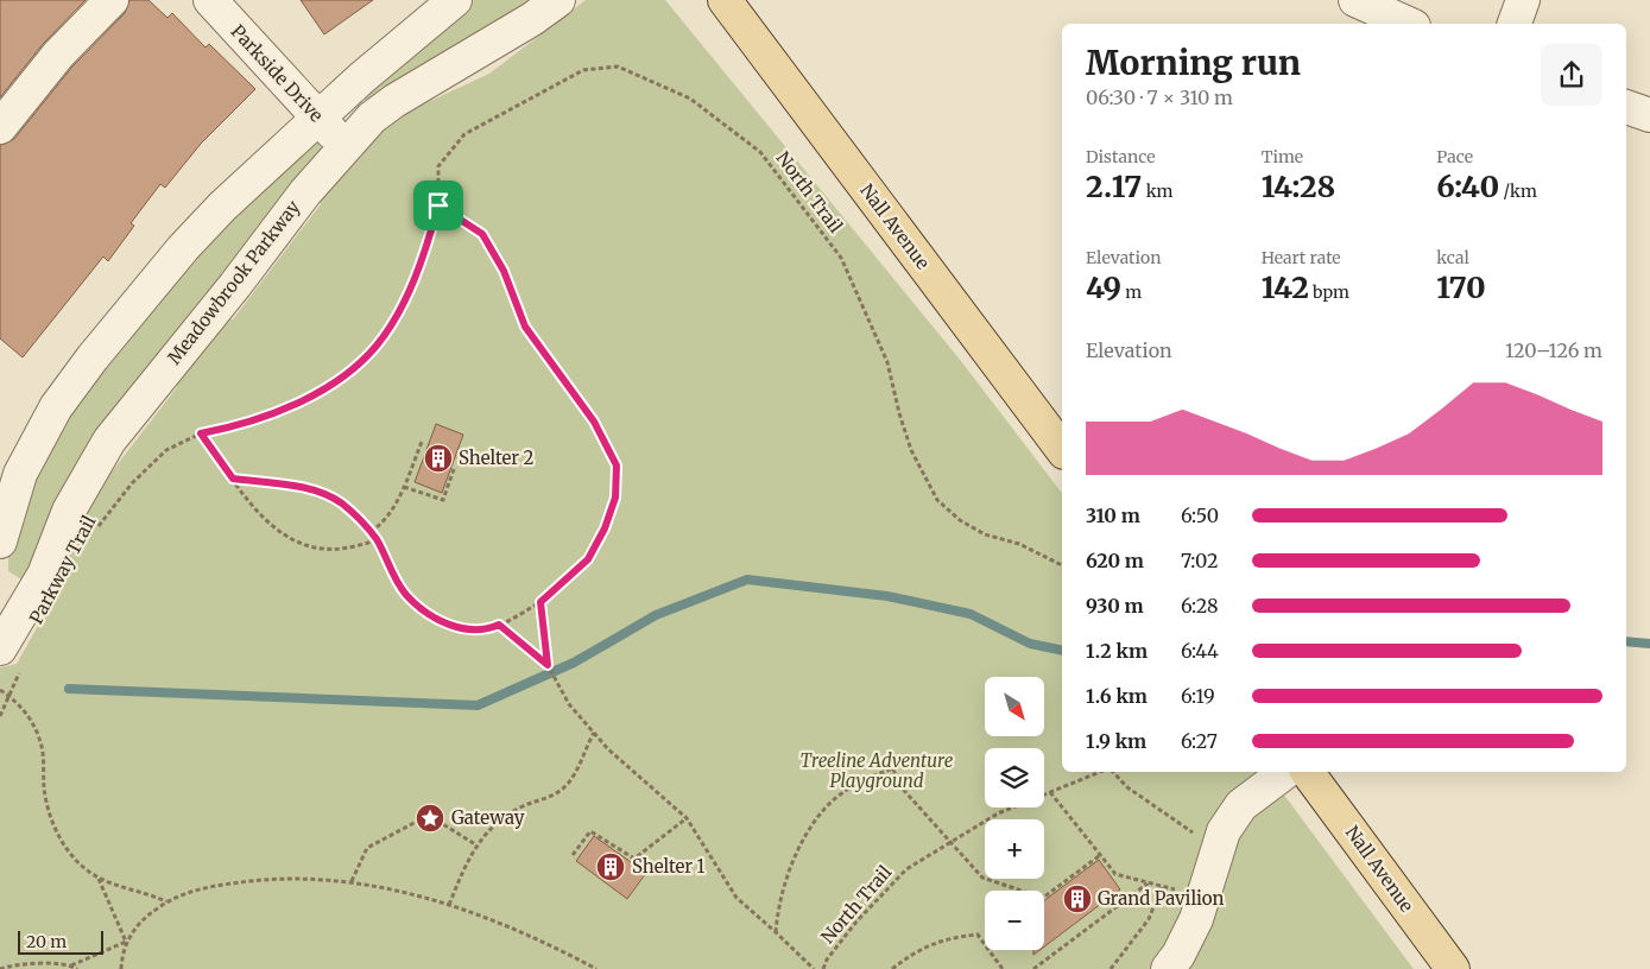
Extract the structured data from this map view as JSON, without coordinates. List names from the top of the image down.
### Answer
{
  "streets": {
    "main road": ["Nall Avenue"],
    "street": ["Parkside Drive", "Meadowbrook Parkway"],
    "path": ["North Trail", "Parkway Trail"]
  },
  "crossings": [
    ["Parkside Drive", "Meadowbrook Parkway"],
    ["North Trail", "Parkway Trail"]
  ],
  "parks": ["Treeline Adventure Playground"],
  "places": {
    "building": ["Shelter 2", "Shelter 1", "Grand Pavilion"],
    "place": ["Gateway"]
  },
  "scale_bar": "20 m",
  "north": "bottom right",
  "page": {
    "heading": ["Morning run", "06:30 · 7 × 310 m"],
    "stats": [
      ["Distance", "2.17 km"],
      ["Time", "14:28"],
      ["Pace", "6:40 /km"],
      ["Elevation", "49 m"],
      ["Heart rate", "142 bpm"],
      ["kcal", "170"]
    ],
    "chart": ["Elevation", "120–126 m"],
    "list": [
      {
        "name": "310 m",
        "note": "6:50"
      },
      {
        "name": "620 m",
        "note": "7:02"
      },
      {
        "name": "930 m",
        "note": "6:28"
      },
      {
        "name": "1.2 km",
        "note": "6:44"
      },
      {
        "name": "1.6 km",
        "note": "6:19"
      },
      {
        "name": "1.9 km",
        "note": "6:27"
      }
    ],
    "map_buttons": ["+", "−"],
    "scale": "20 m"
  }
}
